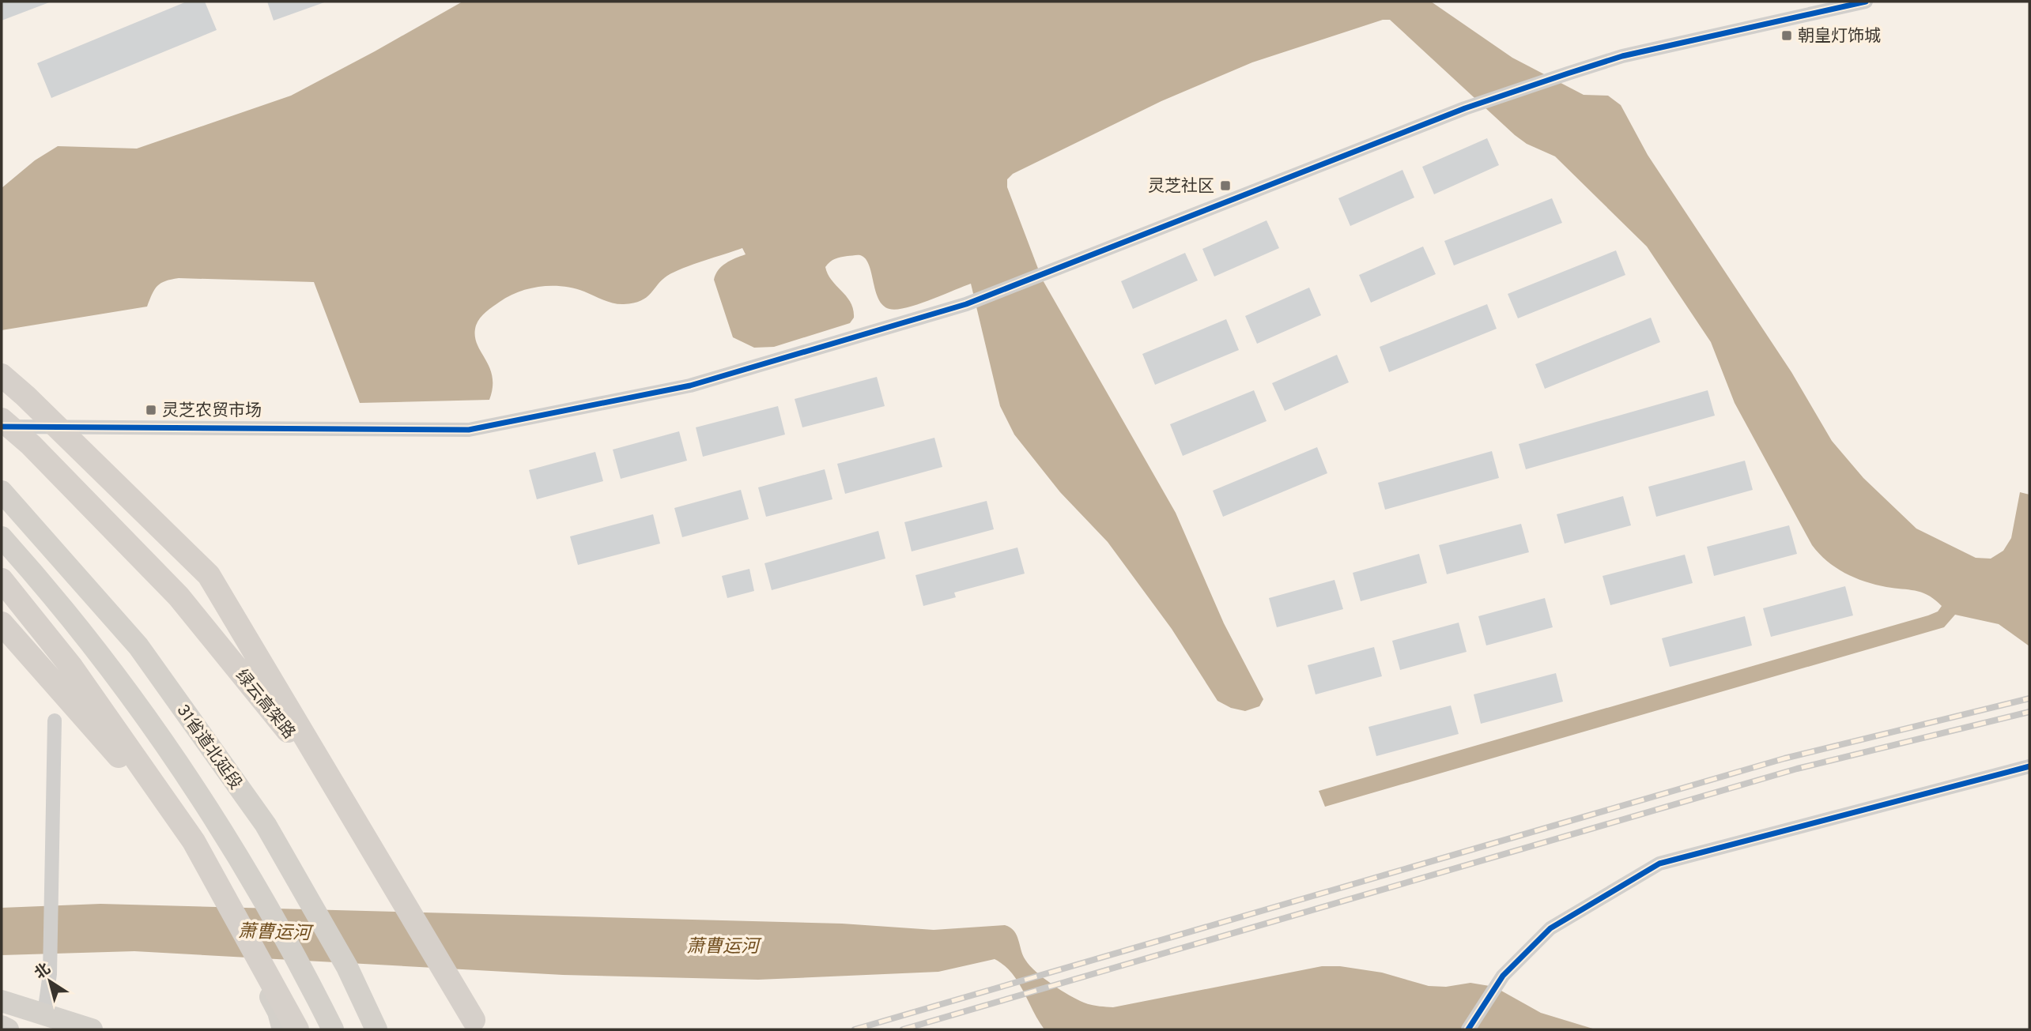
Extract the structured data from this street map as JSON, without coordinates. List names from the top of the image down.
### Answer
{
  "streets": {
    "highway": ["绿云高架路"],
    "main road": ["31省道北延段"]
  },
  "water": ["萧曹运河"],
  "places": {
    "transit": ["朝皇灯饰城", "灵芝社区", "灵芝农贸市场"]
  },
  "north": "top left"
}
